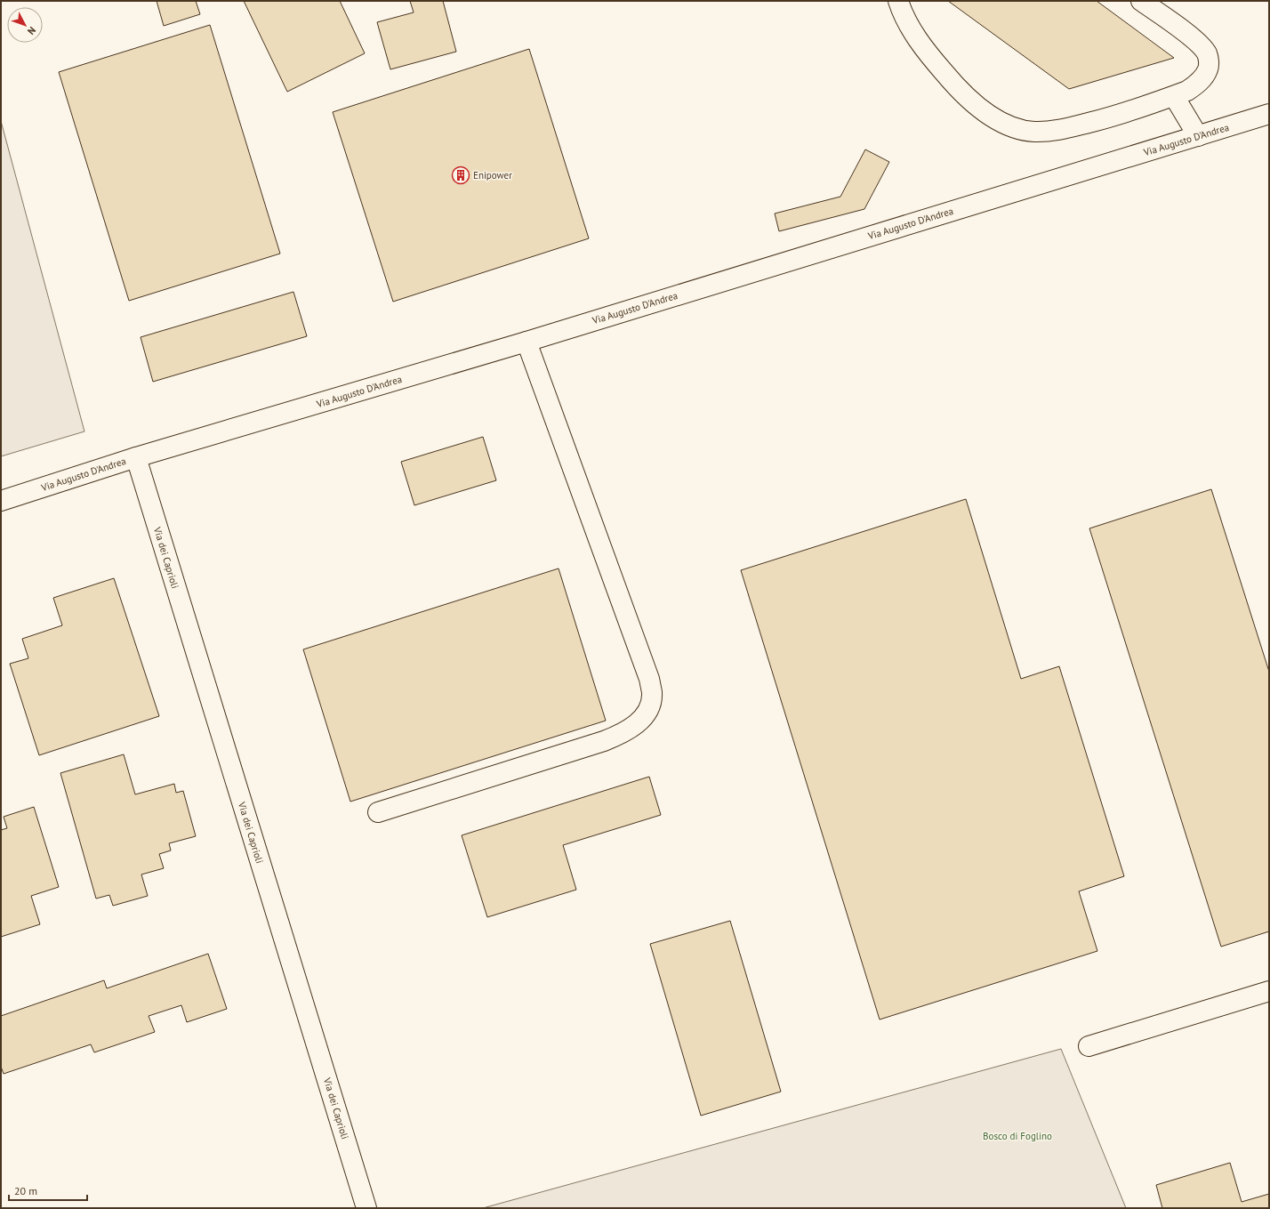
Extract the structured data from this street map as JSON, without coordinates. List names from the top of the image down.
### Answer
{
  "streets": {
    "street": ["Via Augusto D'Andrea", "Via dei Caprioli"]
  },
  "crossings": [
    ["Via Augusto D'Andrea", "Via dei Caprioli"]
  ],
  "parks": ["Bosco di Foglino"],
  "places": {
    "building": ["Enipower"]
  },
  "scale_bar": "20 m",
  "north": "bottom right"
}
